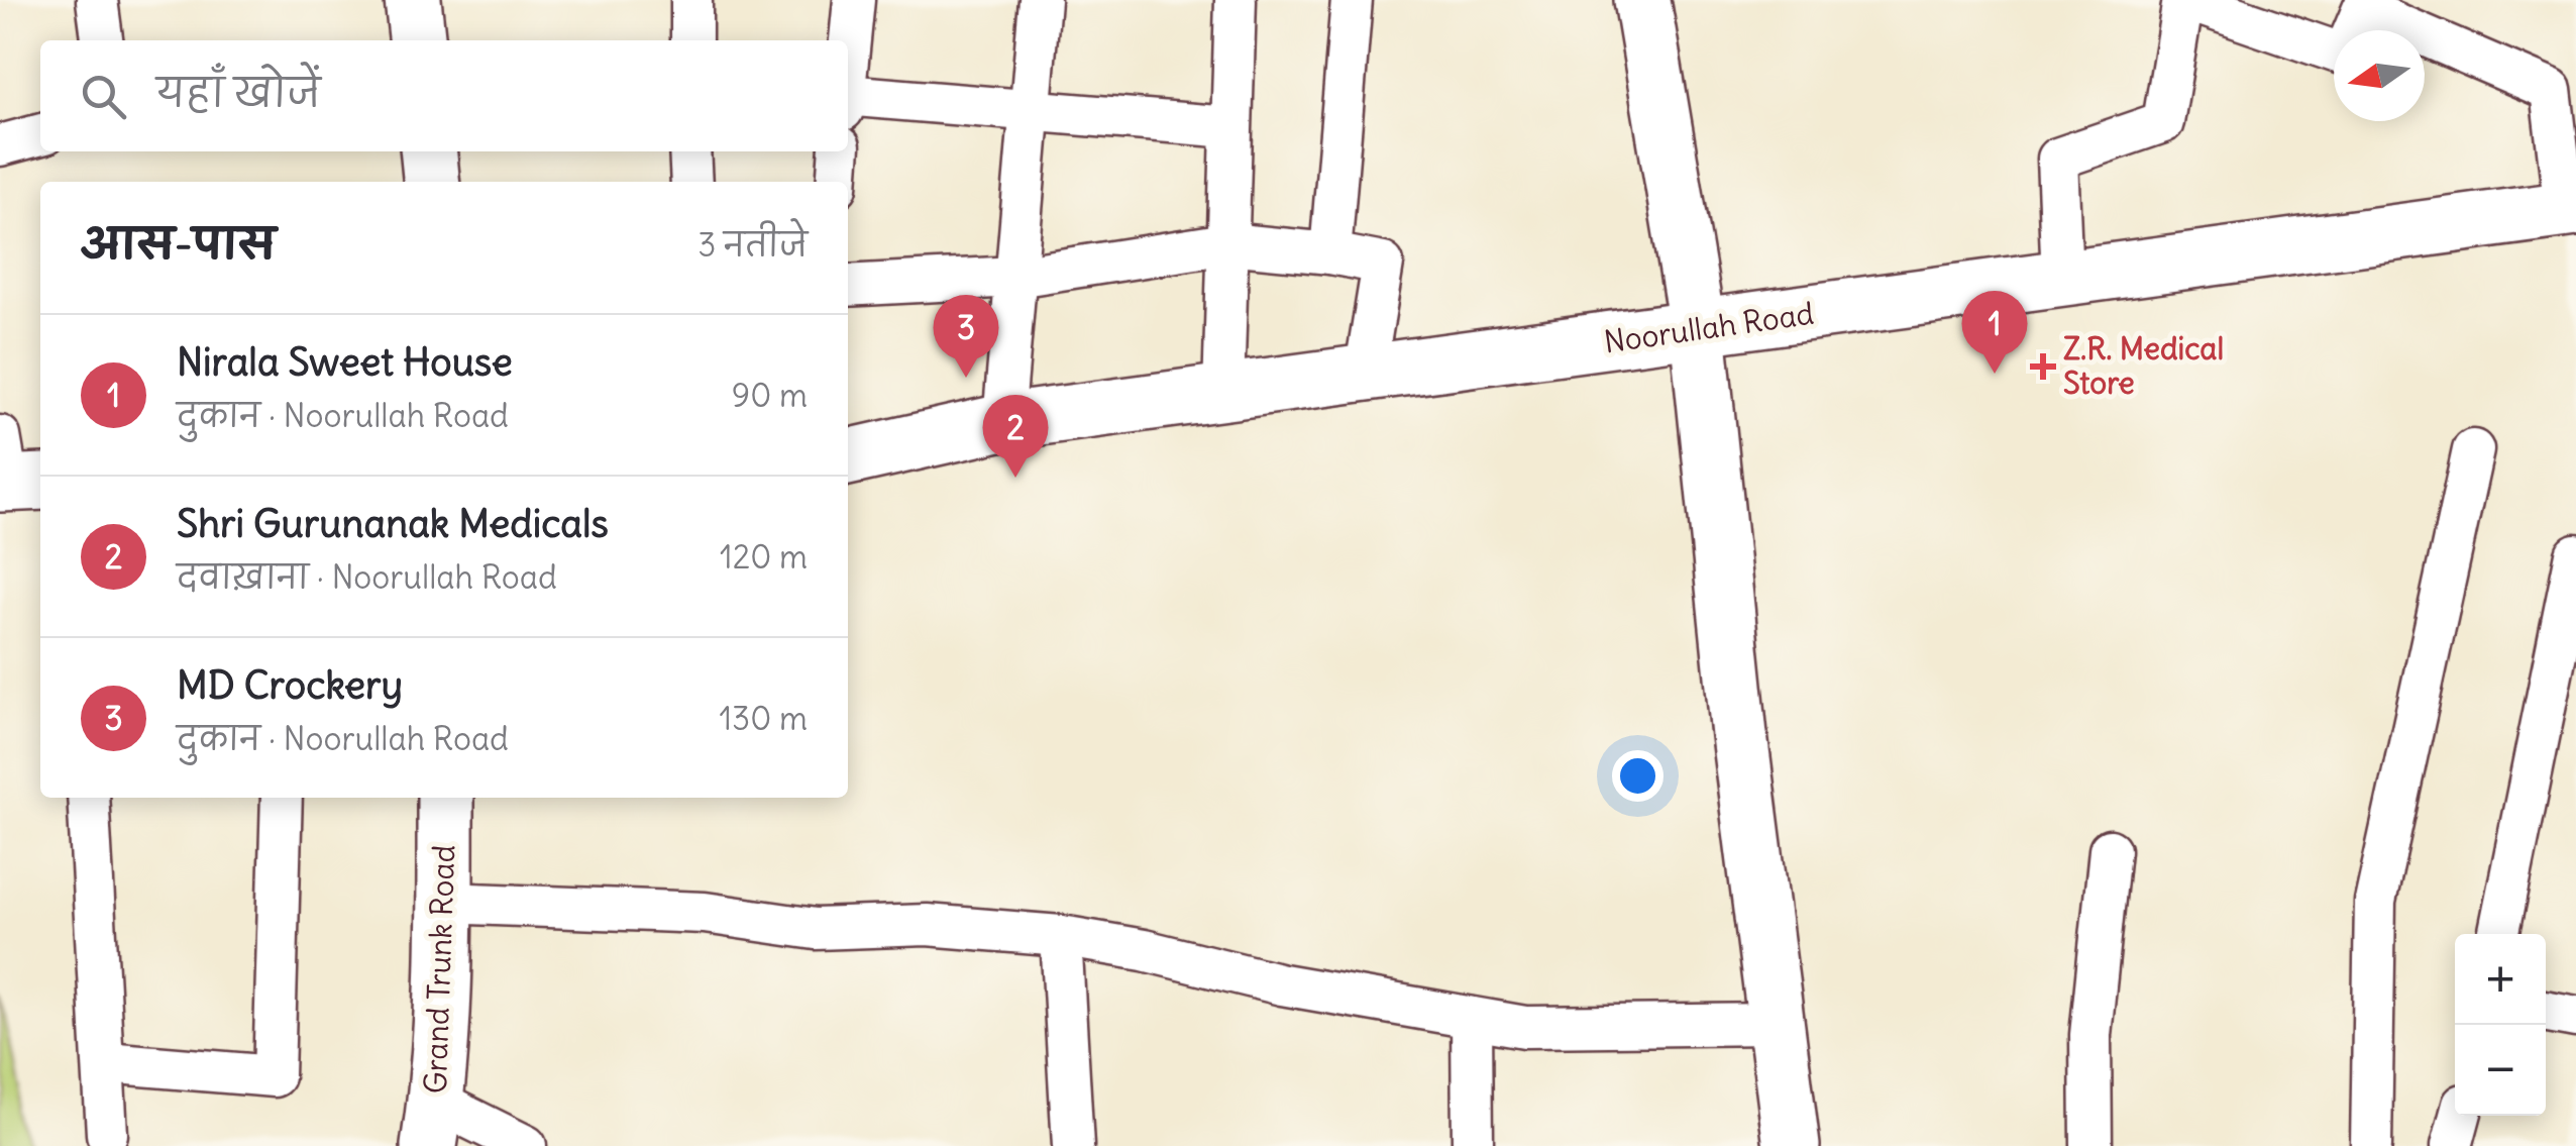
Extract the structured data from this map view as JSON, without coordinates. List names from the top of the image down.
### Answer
{
  "streets": {
    "main road": ["Noorullah Road", "Grand Trunk Road"]
  },
  "places": {
    "health": ["Z.R. Medical Store"]
  },
  "north": "left",
  "page": {
    "search": "यहाँ खोजें",
    "heading": ["आस-पास", "3 नतीजे"],
    "pins": ["1", "3", "2"],
    "list": [
      {
        "mark": "1",
        "name": "Nirala Sweet House",
        "note": "दुकान · Noorullah Road",
        "value": "90 m"
      },
      {
        "mark": "2",
        "name": "Shri Gurunanak Medicals",
        "note": "दवाख़ाना · Noorullah Road",
        "value": "120 m"
      },
      {
        "mark": "3",
        "name": "MD Crockery",
        "note": "दुकान · Noorullah Road",
        "value": "130 m"
      }
    ],
    "map_buttons": ["+", "−"]
  }
}
